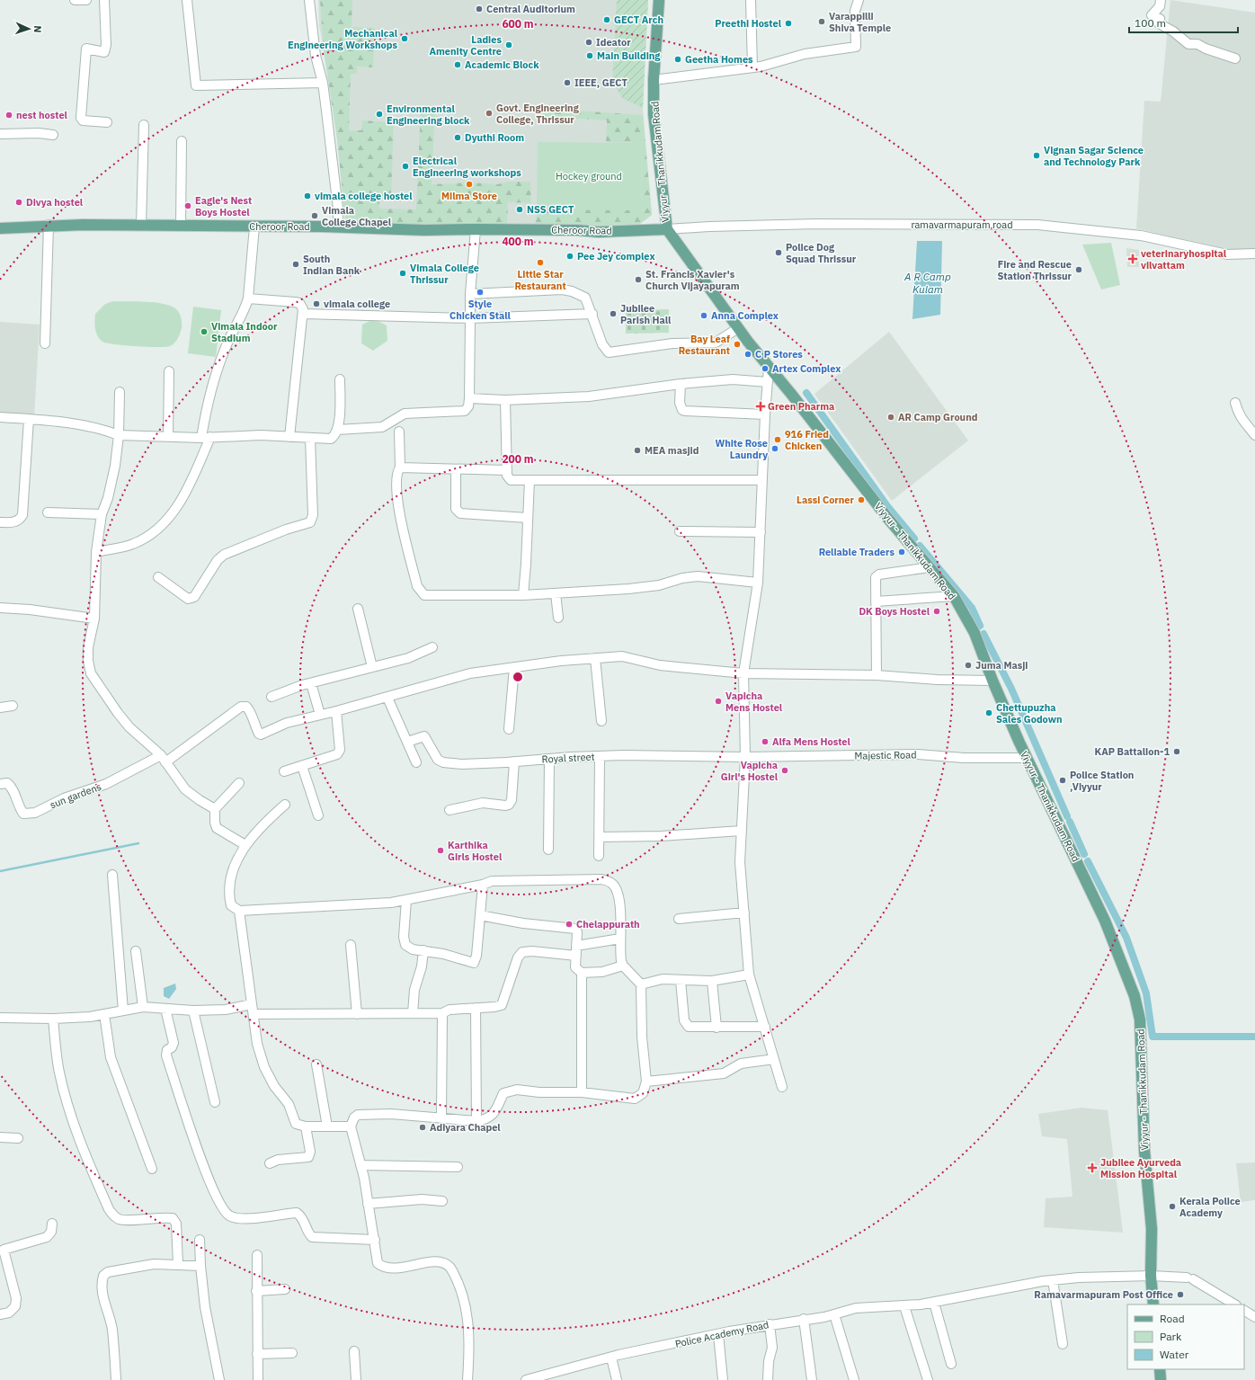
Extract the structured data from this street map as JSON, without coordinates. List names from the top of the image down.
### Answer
{
  "streets": {
    "main road": ["Viyyur - Thanikkudam Road", "Cheroor Road"],
    "street": [
      "ramavarmapuram road",
      "Majestic Road",
      "Royal street",
      "sun gardens",
      "Police Academy Road"
    ]
  },
  "crossings": [
    ["Viyyur - Thanikkudam Road", "ramavarmapuram road"],
    ["Viyyur - Thanikkudam Road", "Cheroor Road"],
    ["Viyyur - Thanikkudam Road", "Majestic Road"],
    ["Viyyur - Thanikkudam Road", "Police Academy Road"],
    ["ramavarmapuram road", "Cheroor Road"],
    ["Majestic Road", "Royal street"]
  ],
  "water": ["A R Camp Kulam"],
  "parks": ["Hockey ground"],
  "places": {
    "other": [
      "Central Auditorium",
      "GECT Arch",
      "Varappilli Shiva Temple",
      "Preethi Hostel",
      "Mechanical Engineering Workshops",
      "Ideator",
      "Ladies Amenity Centre",
      "Main Building",
      "Geetha Homes",
      "Academic Block",
      "IEEE, GECT",
      "Govt. Engineering College, Thrissur",
      "Environmental Engineering block",
      "nest hostel",
      "Dyuthi Room",
      "Vignan Sagar Science and Technology Park",
      "Electrical Engineering workshops",
      "Milma Store",
      "vimala college hostel",
      "Divya hostel",
      "Eagle's Nest Boys Hostel",
      "NSS GECT",
      "Vimala College Chapel",
      "Police Dog Squad Thrissur",
      "Pee Jey complex",
      "Little Star Restaurant",
      "South Indian Bank",
      "Fire and Rescue Station Thrissur",
      "Vimala College Thrissur",
      "St. Francis Xavier's Church Vijayapuram",
      "Style Chicken Stall",
      "vimala college",
      "Jubilee Parish Hall",
      "Anna Complex",
      "Vimala Indoor Stadium",
      "Bay Leaf Restaurant",
      "C P Stores",
      "Artex Complex",
      "AR Camp Ground",
      "916 Fried Chicken",
      "White Rose Laundry",
      "MEA masjid",
      "Lassi Corner",
      "Reliable Traders",
      "DK Boys Hostel",
      "Juma Masji",
      "Vapicha Mens Hostel",
      "Chettupuzha Sales Godown",
      "Alfa Mens Hostel",
      "KAP Battalion-1",
      "Vapicha Girl's Hostel",
      "Police Station ,Viyyur",
      "Karthika Girls Hostel",
      "Chelappurath",
      "Adiyara Chapel",
      "Kerala Police Academy",
      "Ramavarmapuram Post Office"
    ],
    "health": ["veterinaryhospital vilvattam", "Green Pharma", "Jubilee Ayurveda Mission Hospital"]
  },
  "legend": ["Road", "Park", "Water"],
  "scale_bar": "100 m",
  "north": "right",
  "rings": ["600 m", "400 m", "200 m"]
}
